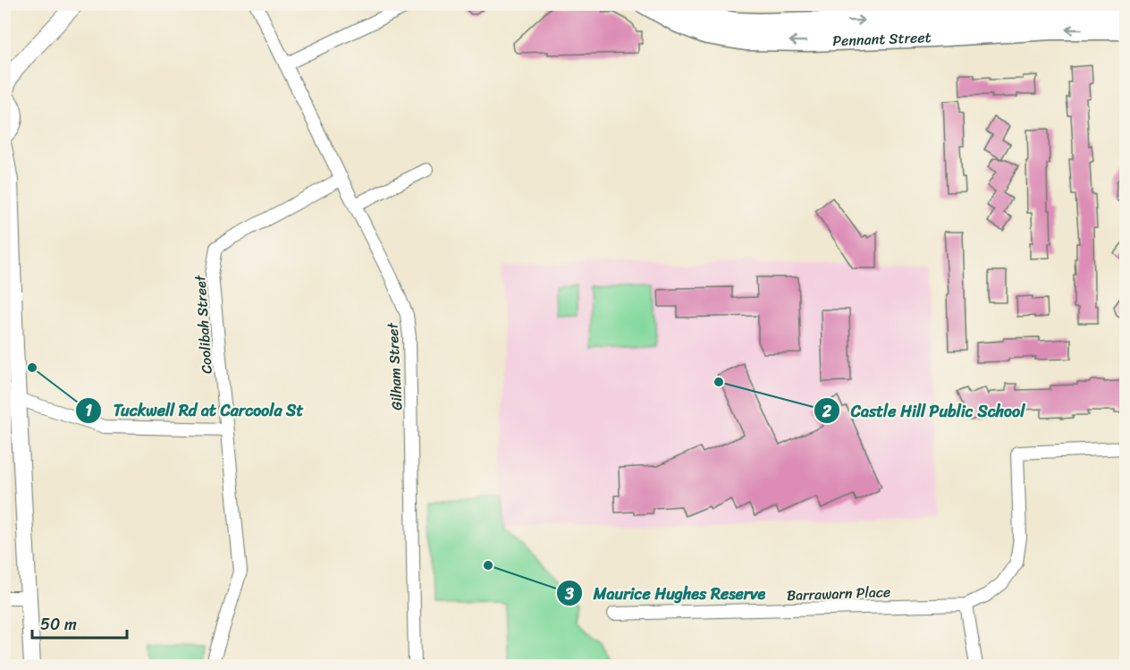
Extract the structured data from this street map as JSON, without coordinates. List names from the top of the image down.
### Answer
{
  "streets": {
    "main road": ["Pennant Street"],
    "street": ["Coolibah Street", "Gilham Street", "Barrawarn Place"]
  },
  "crossings": [
    ["Coolibah Street", "Gilham Street"]
  ],
  "places": ["Tuckwell Rd at Carcoola St", "Castle Hill Public School", "Maurice Hughes Reserve"],
  "scale_bar": "50 m"
}
